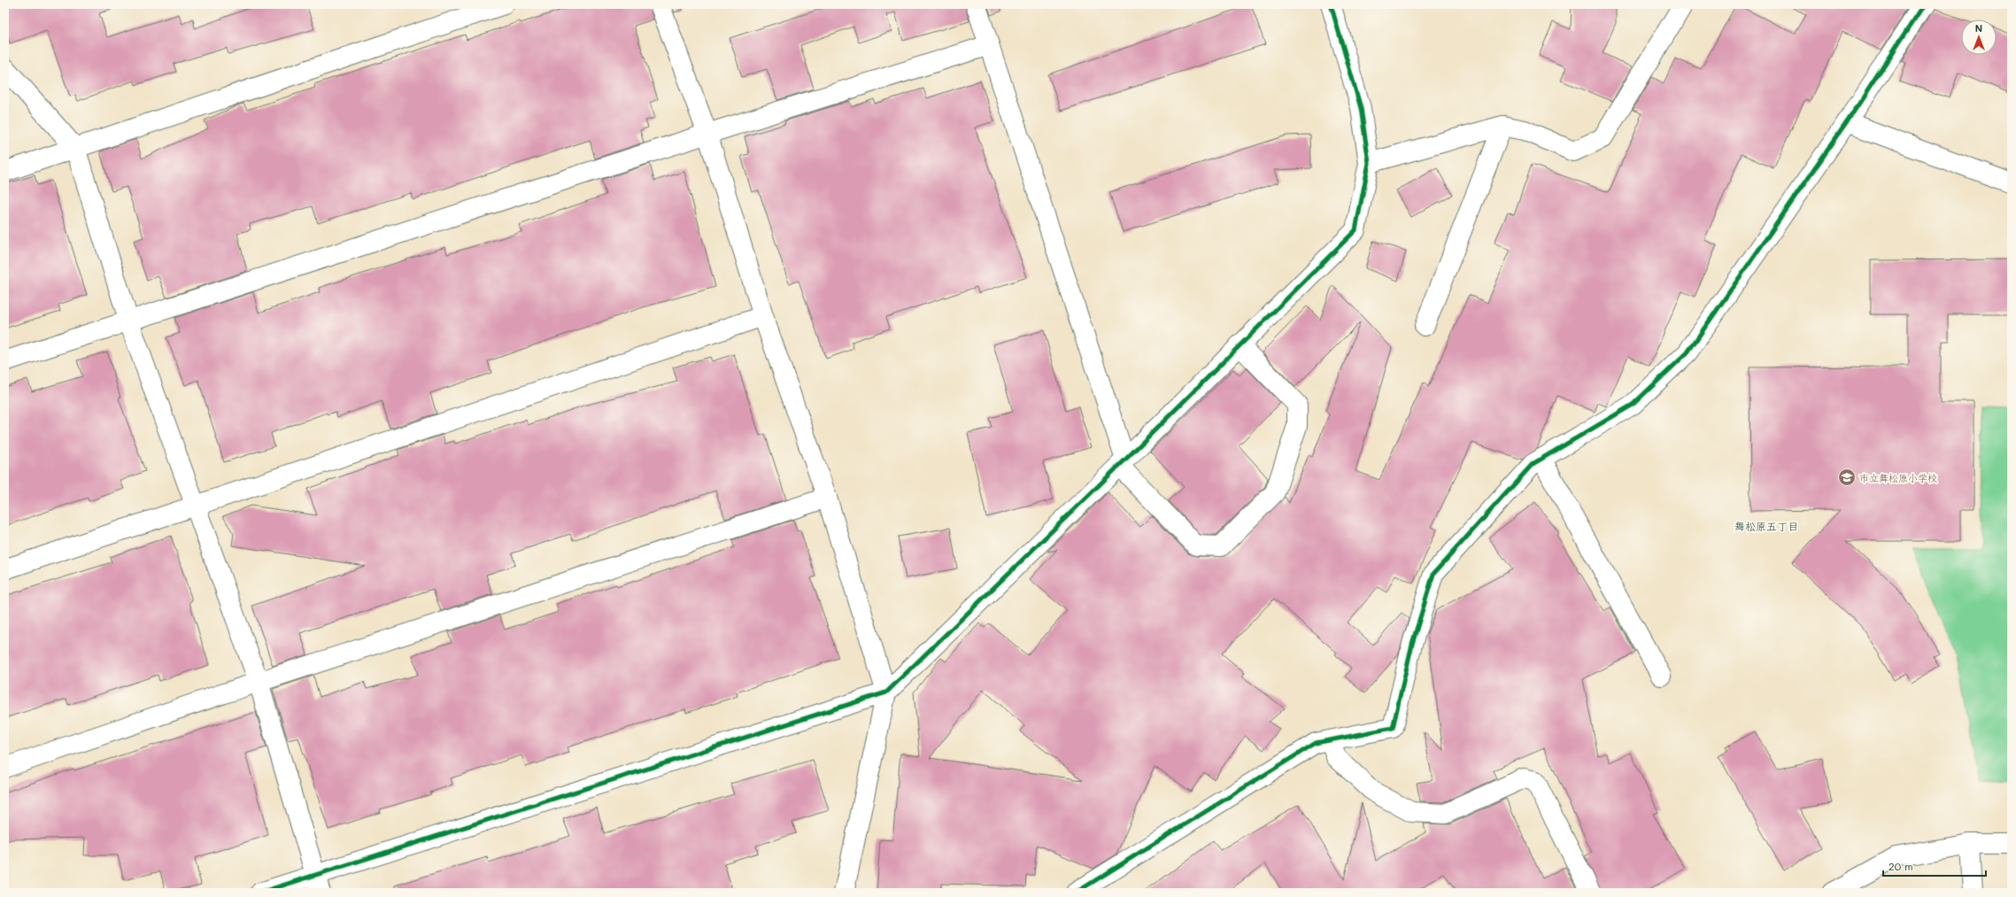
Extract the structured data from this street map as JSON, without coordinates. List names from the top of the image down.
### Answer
{
  "districts": ["舞松原五丁目"],
  "places": {
    "school or university": ["市立舞松原小学校"]
  },
  "scale_bar": "20 m",
  "north": "top"
}
